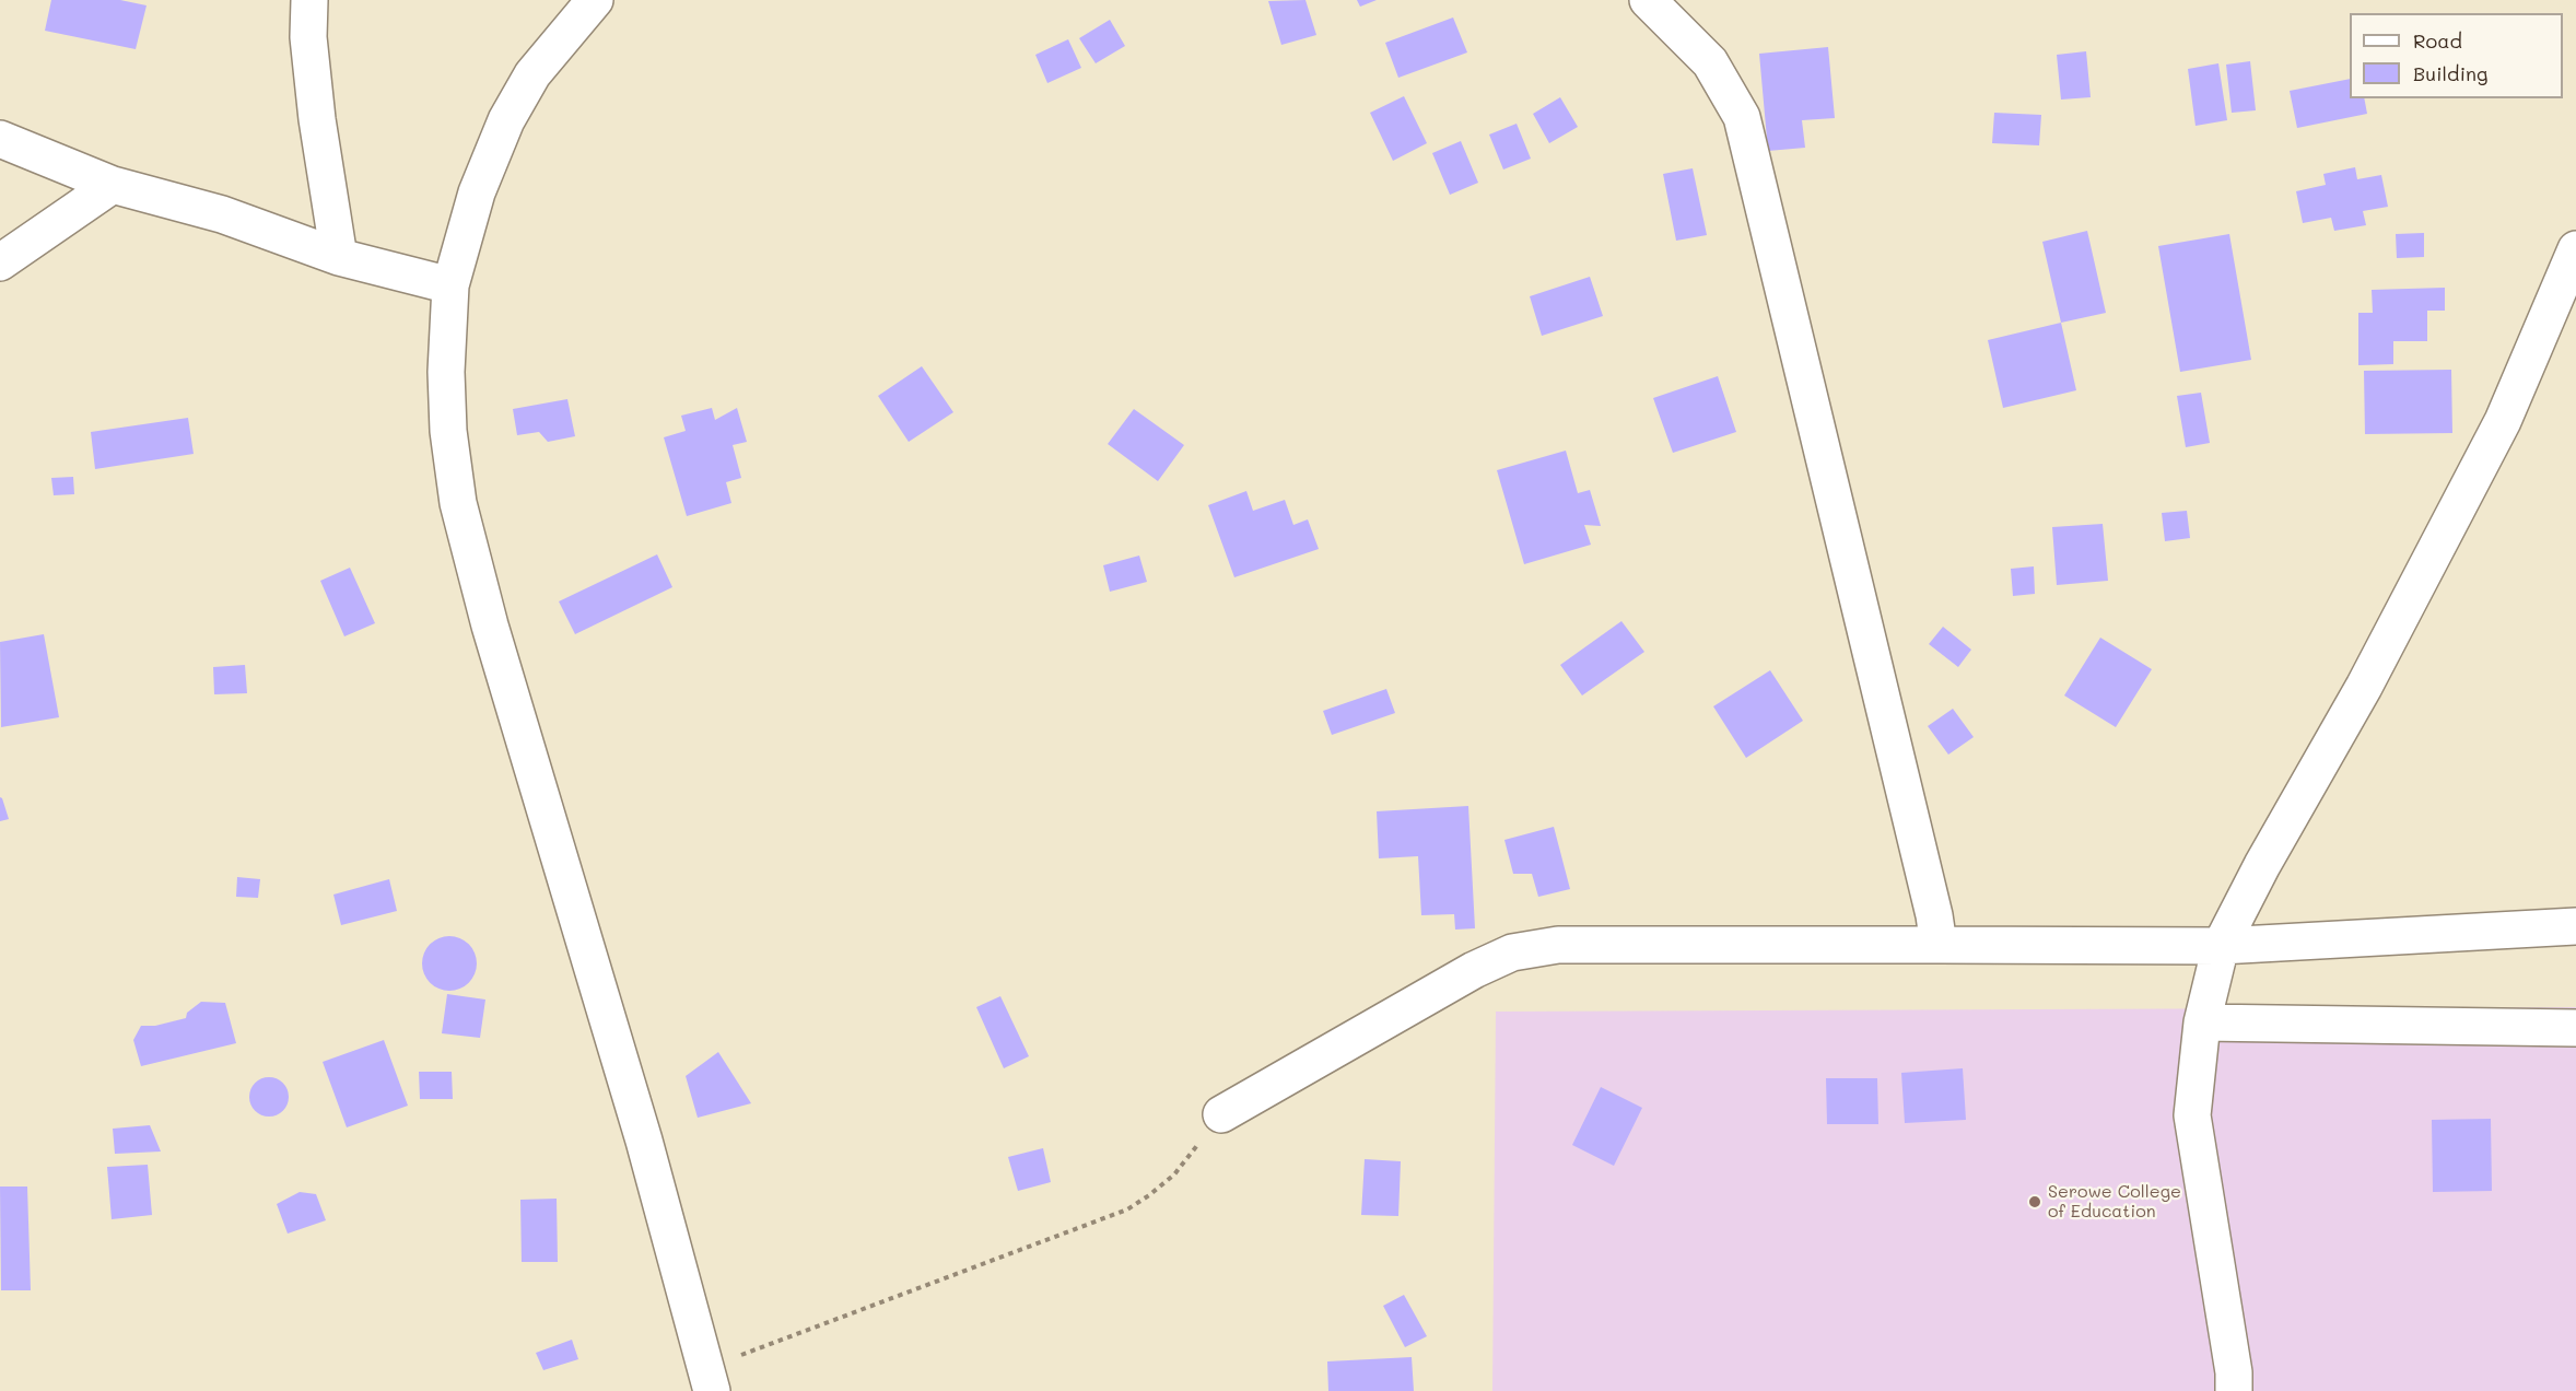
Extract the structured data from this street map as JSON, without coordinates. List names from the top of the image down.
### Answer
{
  "places": ["Serowe College of Education"],
  "legend": ["Road", "Building"]
}
